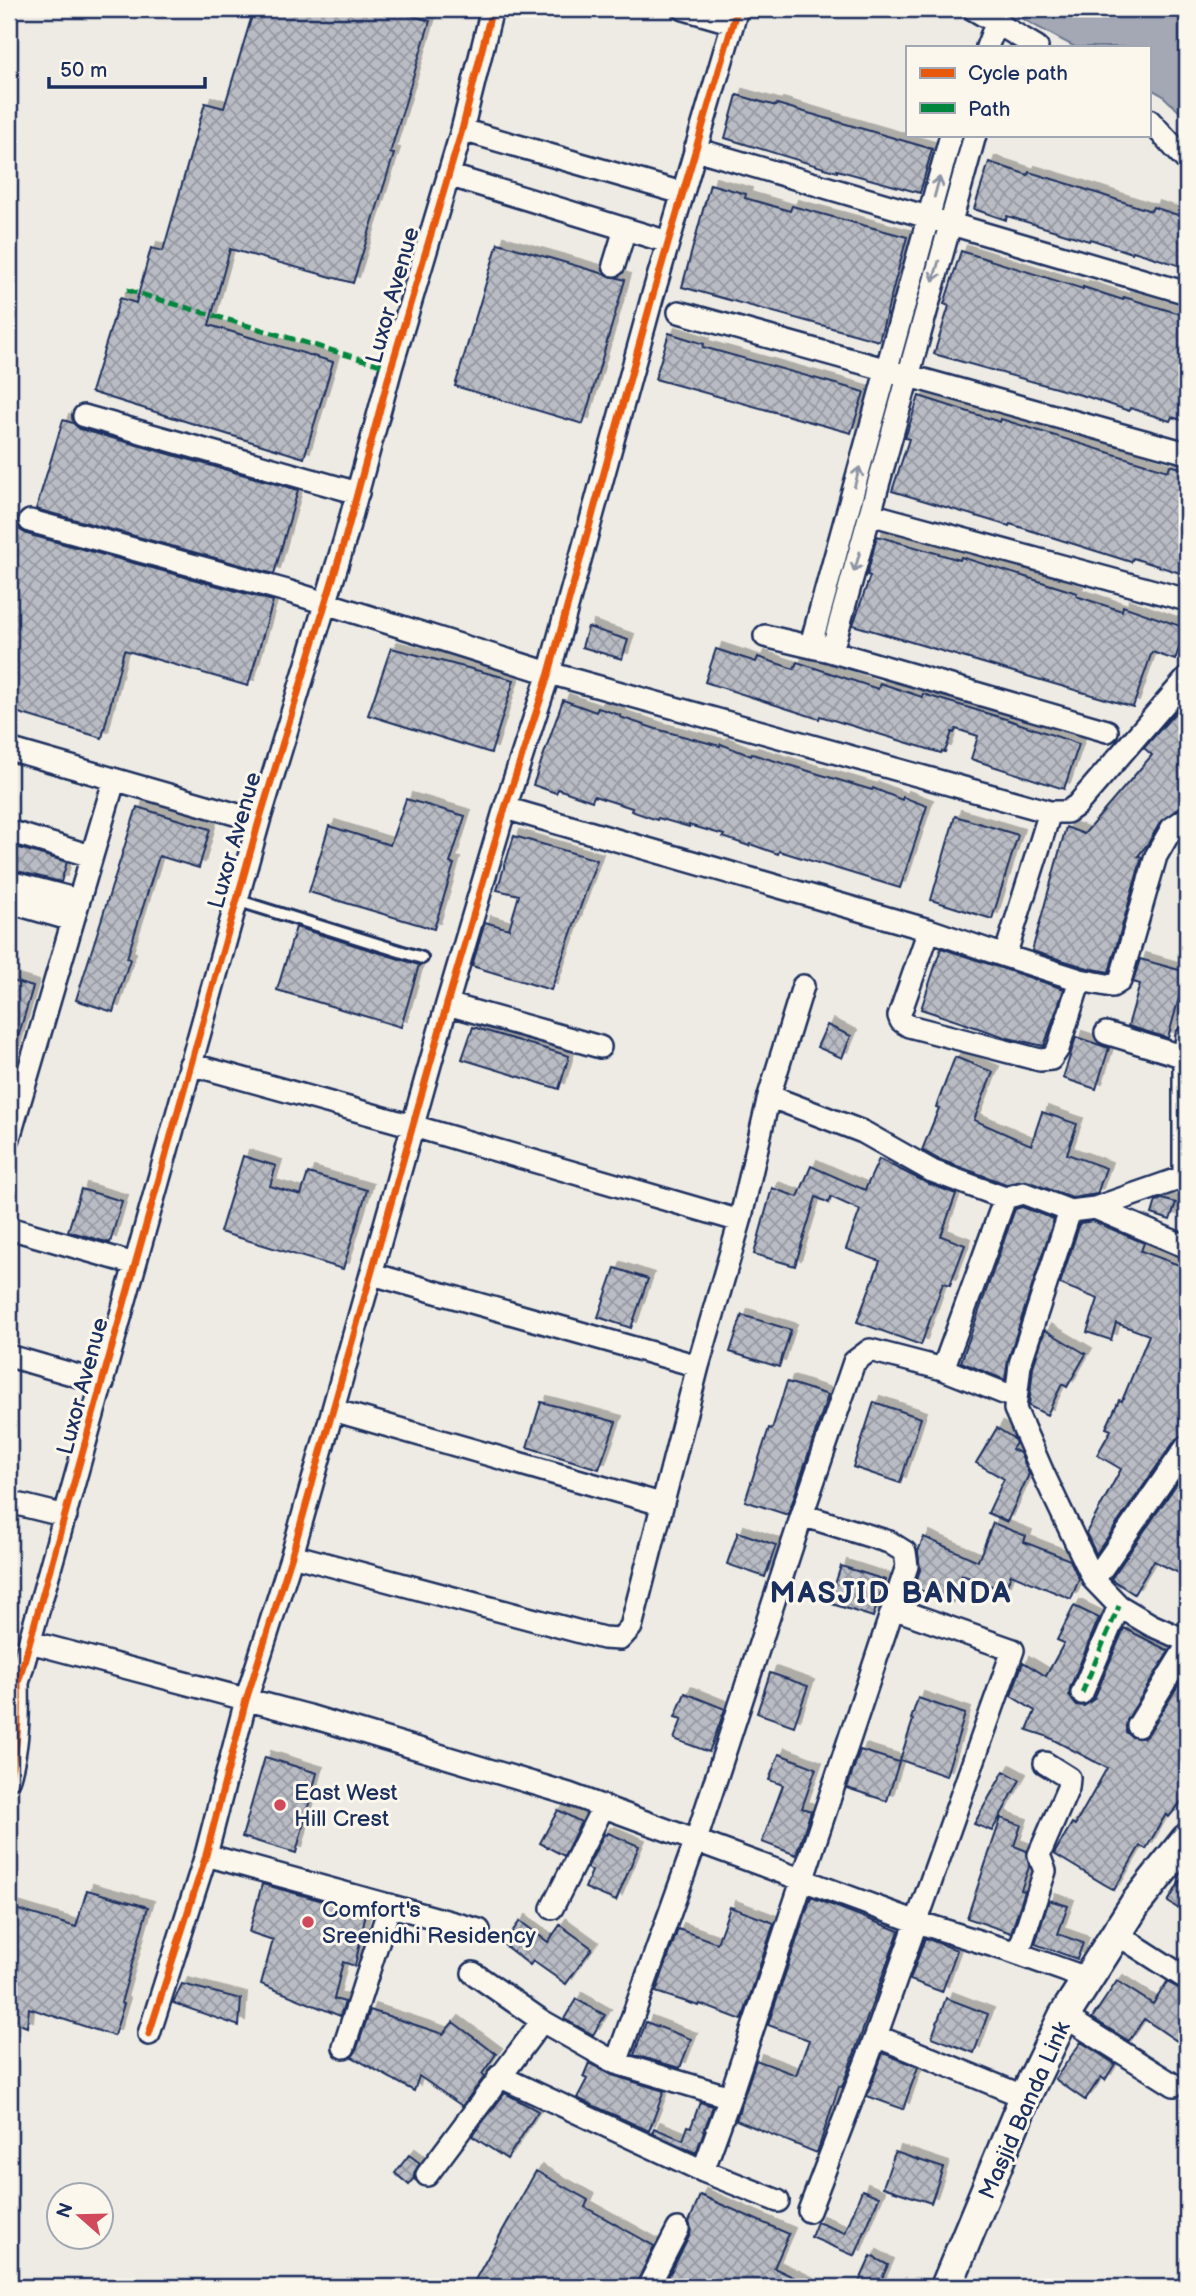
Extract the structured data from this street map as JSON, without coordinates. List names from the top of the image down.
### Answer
{
  "streets": {
    "main road": ["Masjid Banda Link"],
    "street": ["Luxor Avenue"]
  },
  "districts": ["MASJID BANDA"],
  "places": ["East West Hill Crest", "Comfort's Sreenidhi Residency"],
  "legend": ["Cycle path", "Path"],
  "scale_bar": "50 m",
  "north": "left"
}
